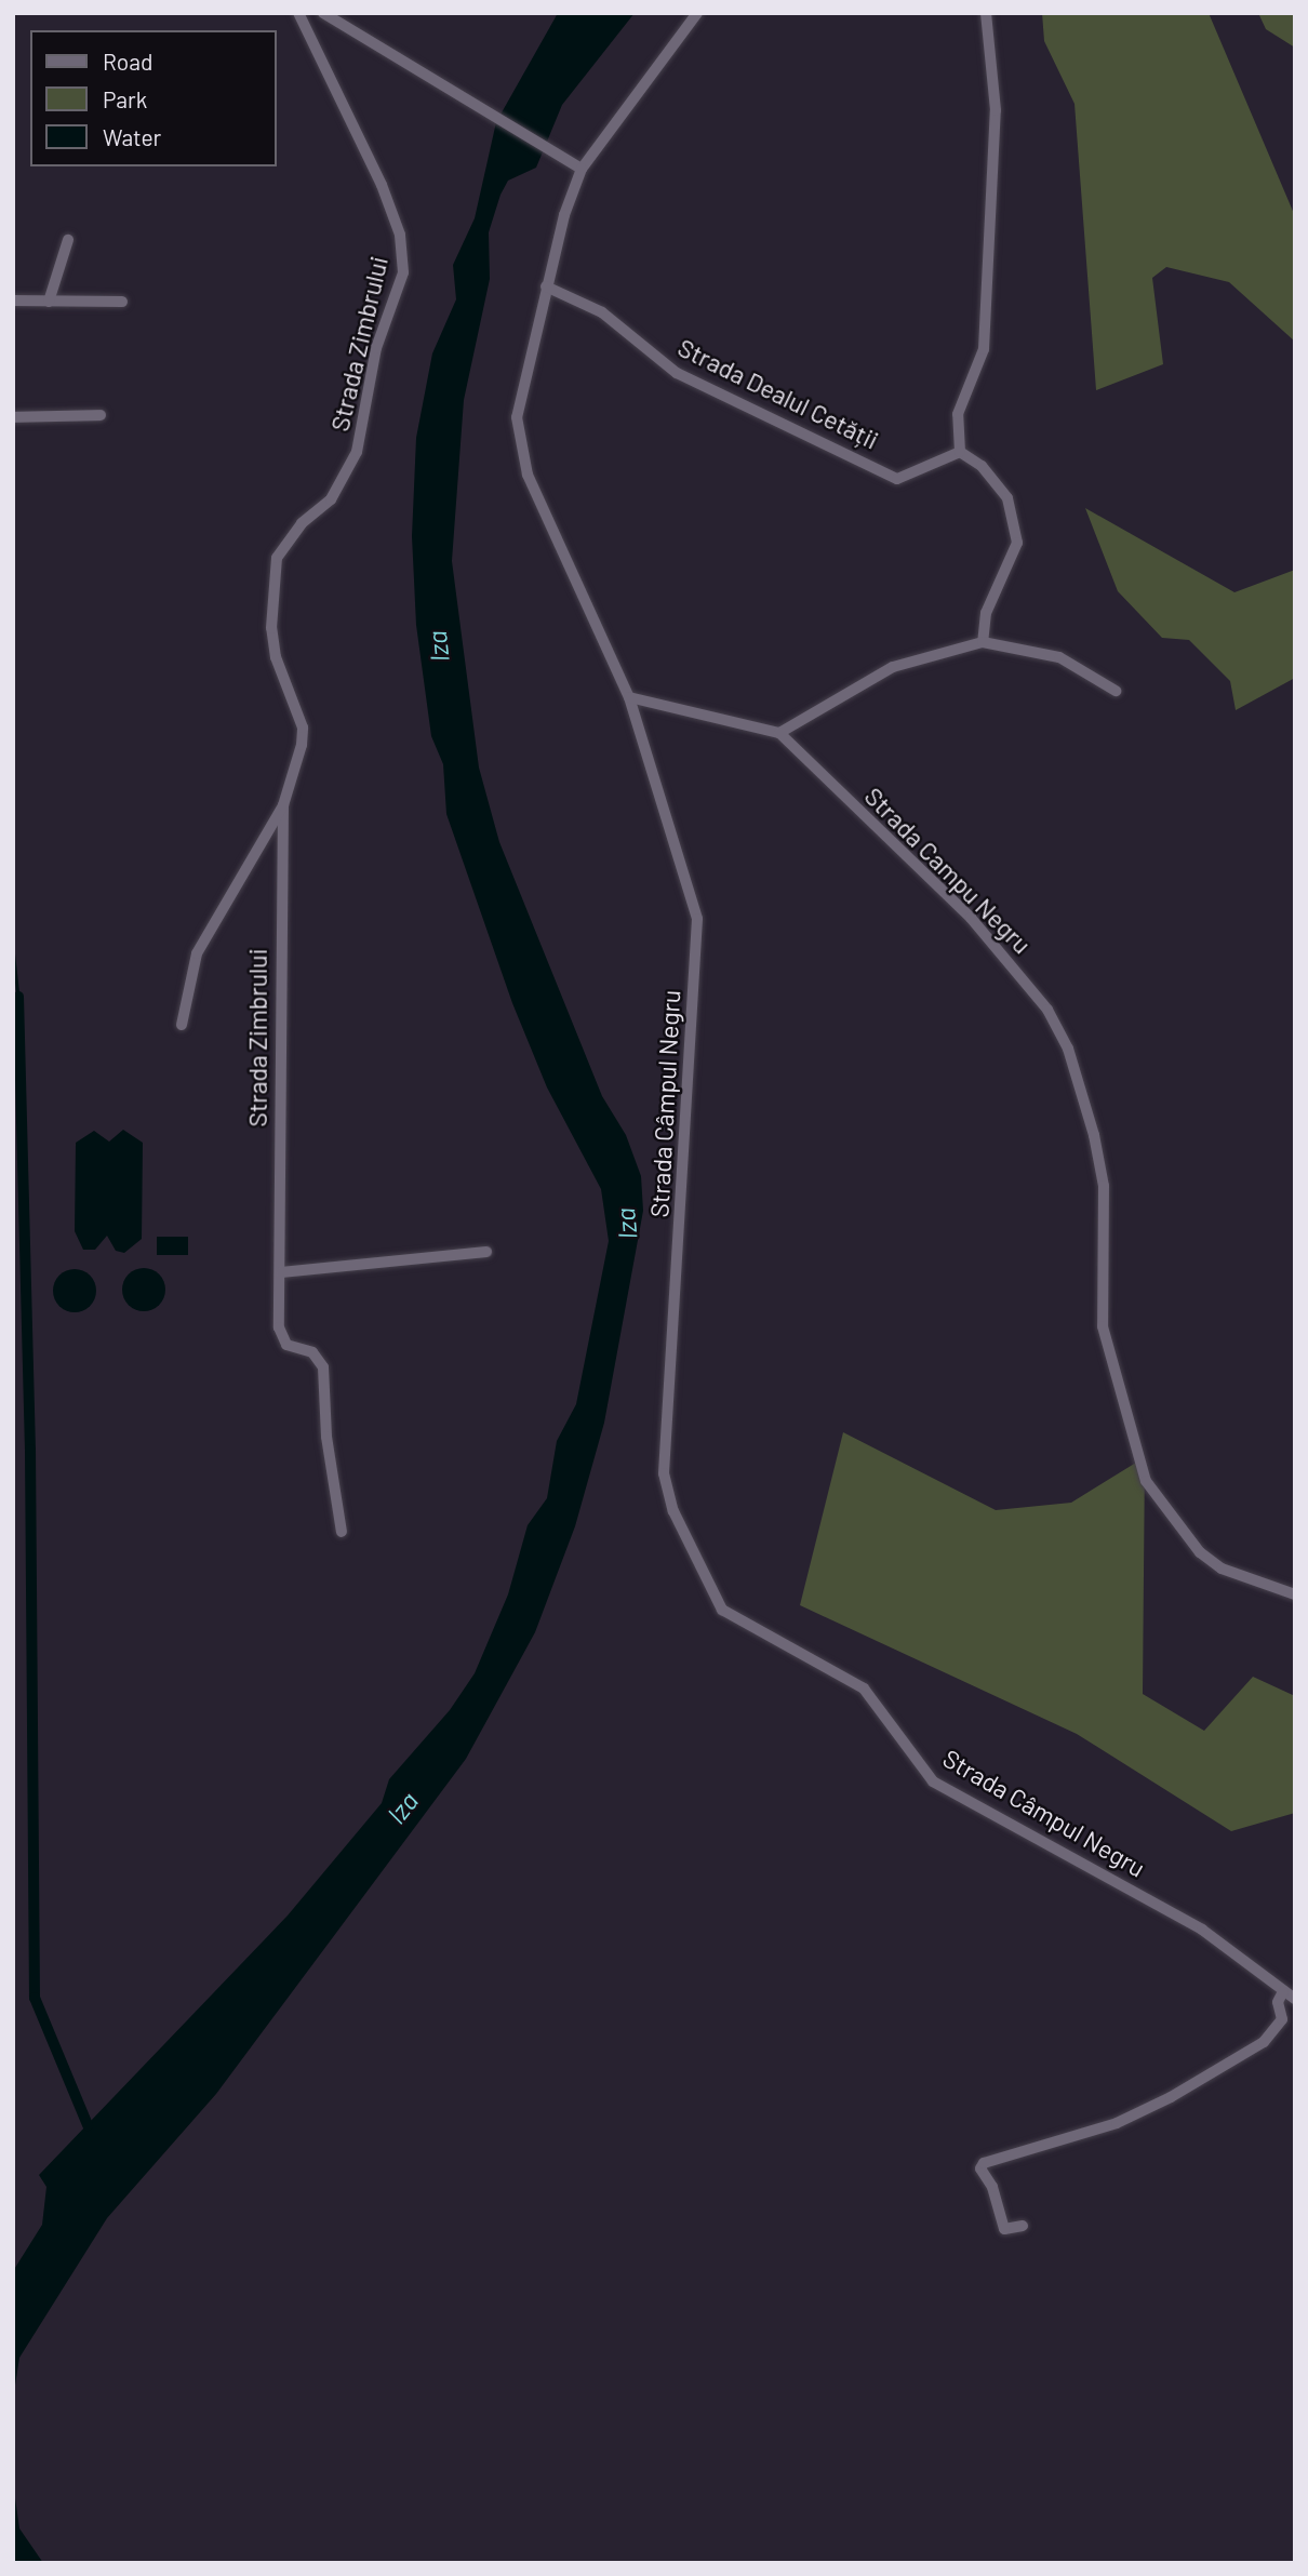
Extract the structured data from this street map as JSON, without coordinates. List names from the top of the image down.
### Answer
{
  "streets": {
    "street": [
      "Strada Zimbrului",
      "Strada Dealul Cetății",
      "Strada Campu Negru",
      "Strada Câmpul Negru"
    ]
  },
  "crossings": [
    ["Strada Dealul Cetății", "Strada Câmpul Negru"]
  ],
  "water": ["Iza"],
  "legend": ["Road", "Park", "Water"]
}
